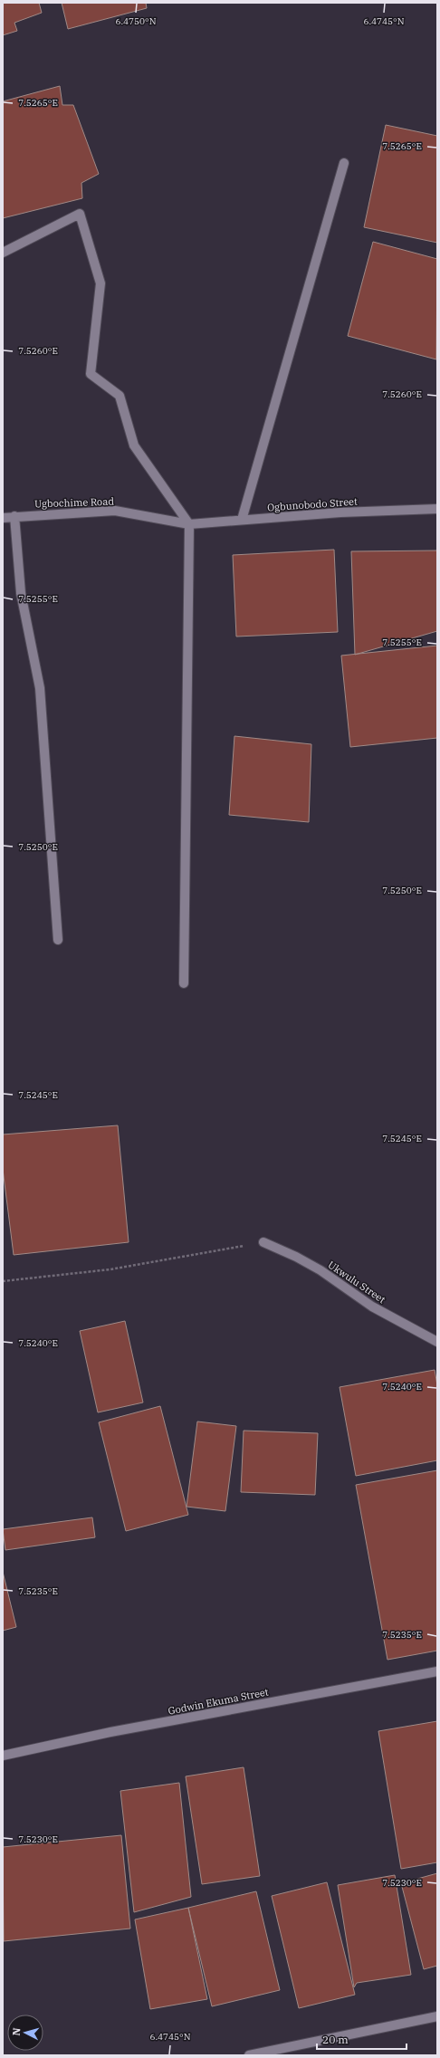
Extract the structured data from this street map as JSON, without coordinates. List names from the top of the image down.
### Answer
{
  "streets": {
    "street": [
      "Ugbochime Road",
      "Ogbunobodo Street",
      "Ukwulu Street",
      "Godwin Ekuma Street"
    ]
  },
  "crossings": [
    ["Ugbochime Road", "Ogbunobodo Street"]
  ],
  "scale_bar": "20 m",
  "north": "left",
  "coordinates": [
    "6.4750°N",
    "6.4745°N",
    "7.5265°E",
    "7.5260°E",
    "7.5255°E",
    "7.5250°E",
    "7.5245°E",
    "7.5240°E",
    "7.5235°E",
    "7.5230°E"
  ]
}
